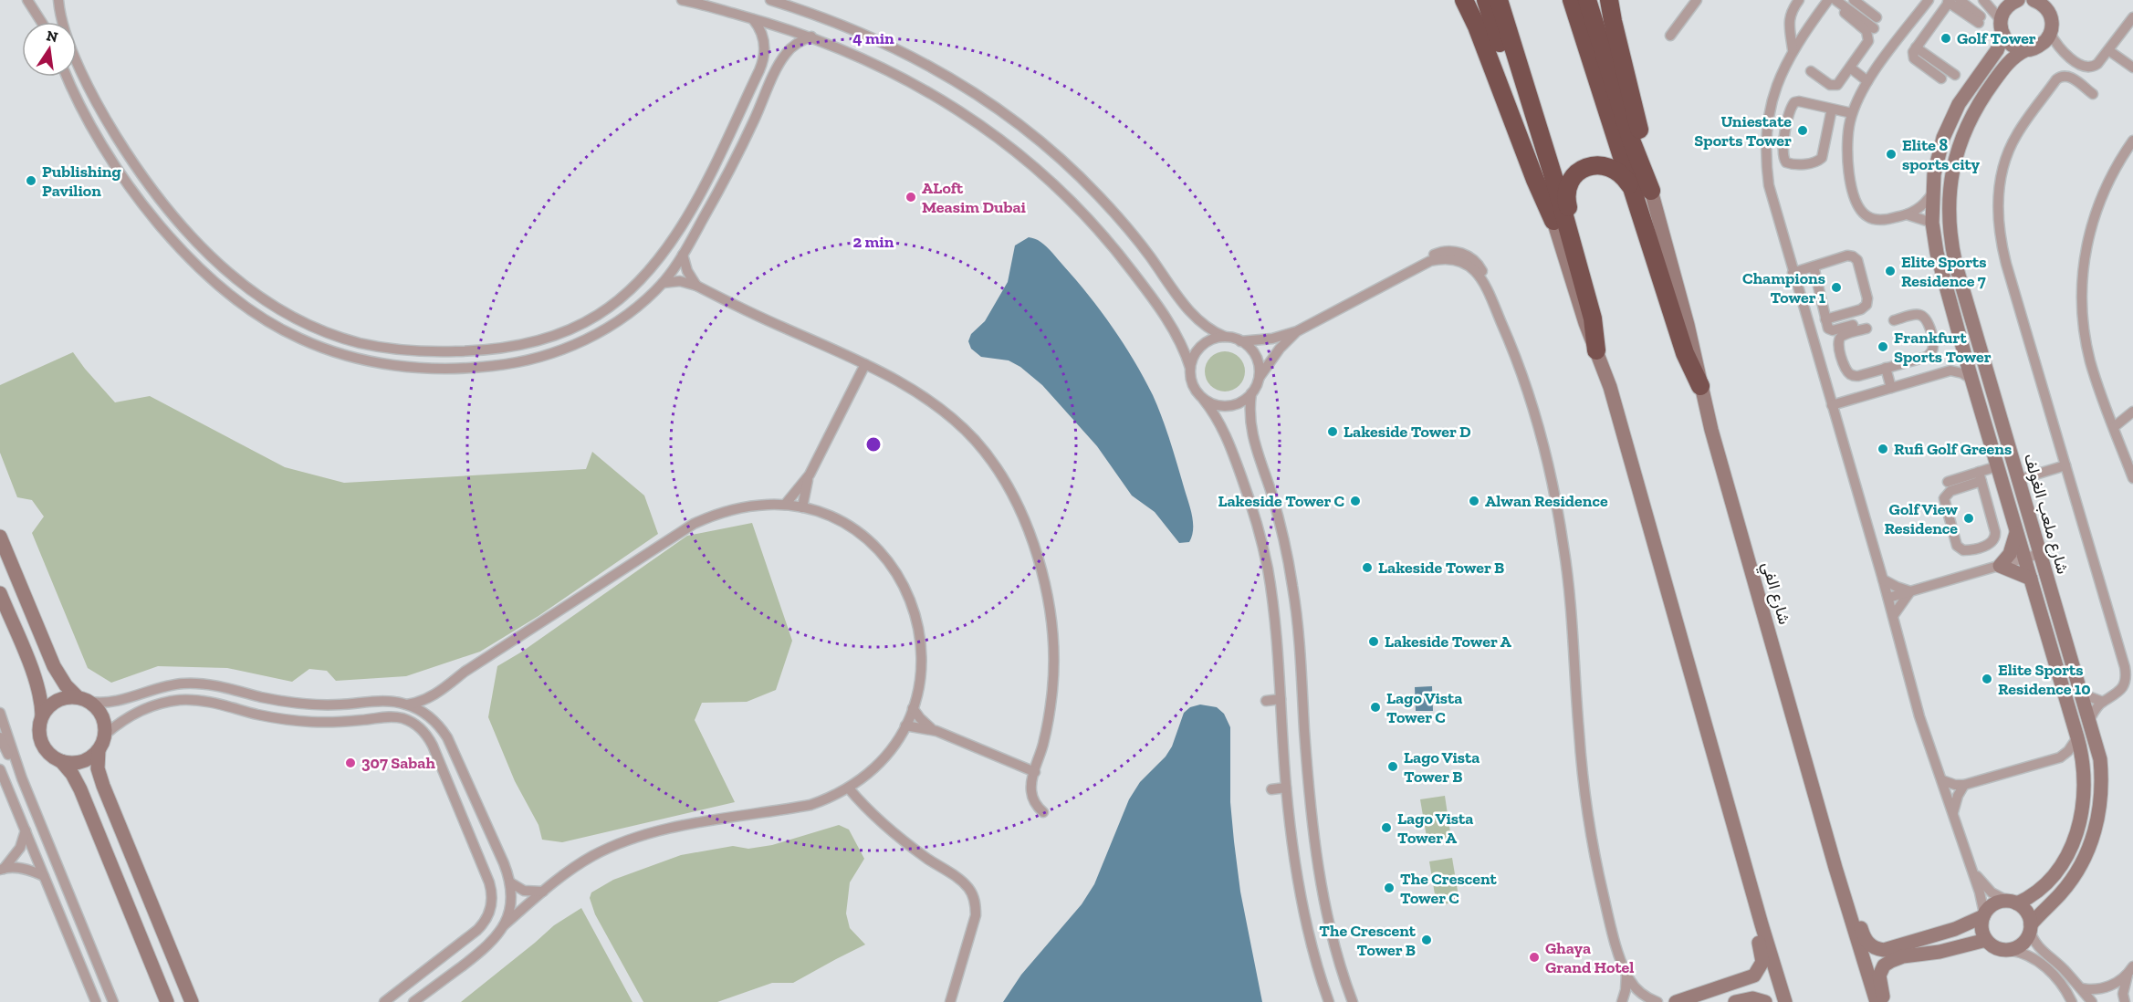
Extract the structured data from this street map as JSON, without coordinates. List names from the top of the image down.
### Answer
{
  "streets": {
    "street": ["شارع ملعب الغولف", "شارع الفي"]
  },
  "places": [
    "Golf Tower",
    "Uniestate Sports Tower",
    "Elite 8 sports city",
    "Publishing Pavilion",
    "ALoft Measim Dubai",
    "Elite Sports Residence 7",
    "Champions Tower 1",
    "Frankfurt Sports Tower",
    "Lakeside Tower D",
    "Rufi Golf Greens",
    "Lakeside Tower C",
    "Alwan Residence",
    "Golf View Residence",
    "Lakeside Tower B",
    "Lakeside Tower A",
    "Elite Sports Residence 10",
    "Lago Vista Tower C",
    "307 Sabah",
    "Lago Vista Tower B",
    "Lago Vista Tower A",
    "The Crescent Tower C",
    "The Crescent Tower B",
    "Ghaya Grand Hotel"
  ],
  "north": "top",
  "rings": ["4 min", "2 min"]
}
